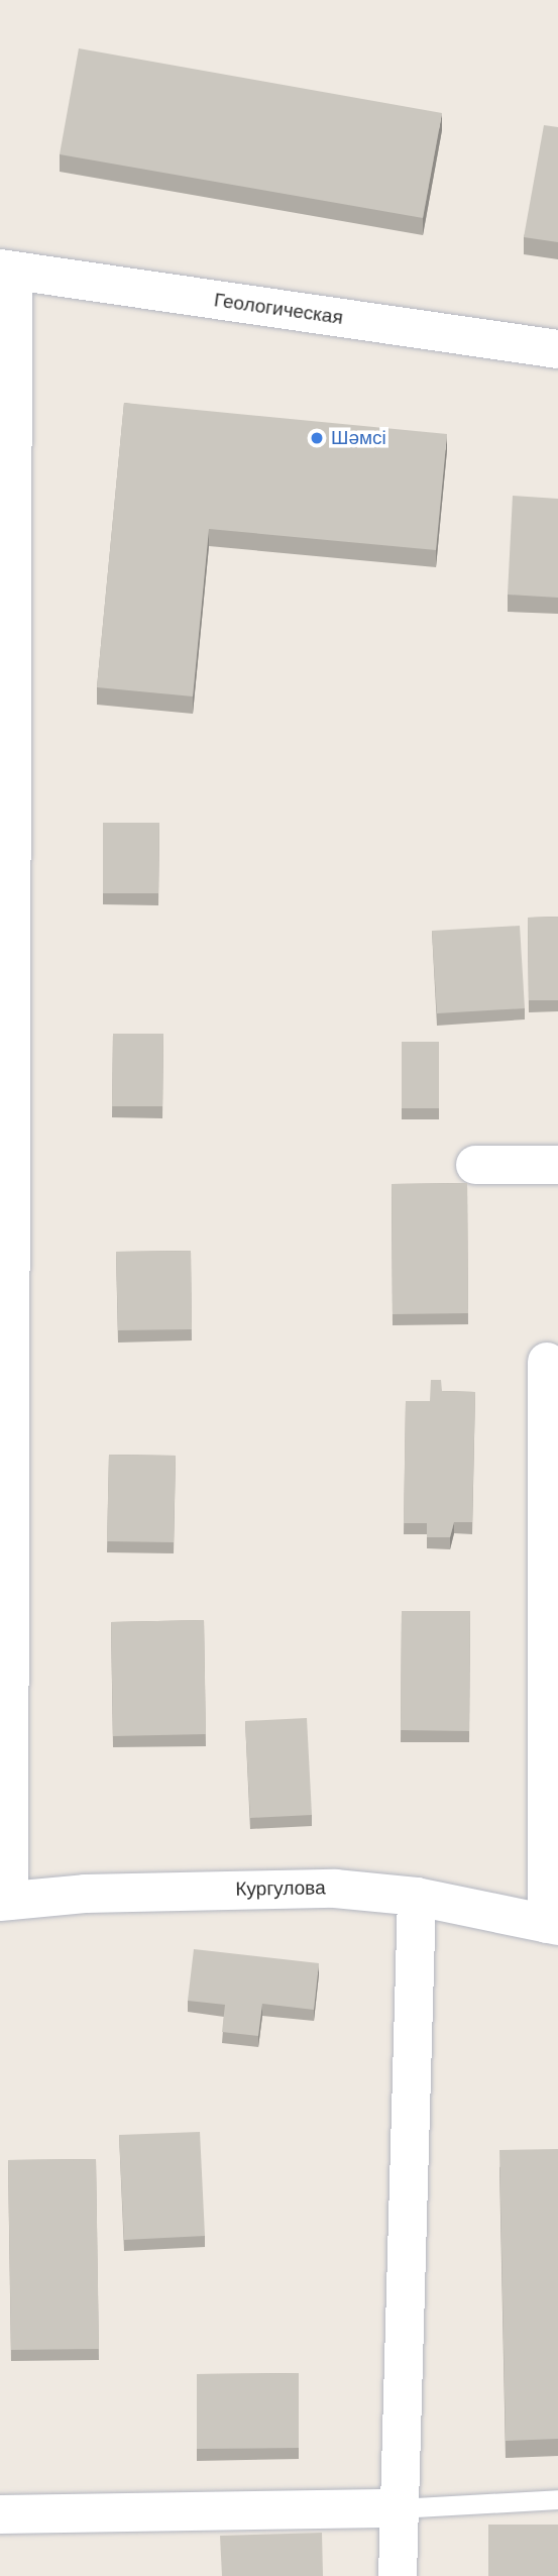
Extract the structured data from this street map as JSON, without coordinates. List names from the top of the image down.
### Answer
{
  "streets": {
    "street": ["Геологическая", "Кургулова"]
  },
  "places": ["Шәмсі"]
}
